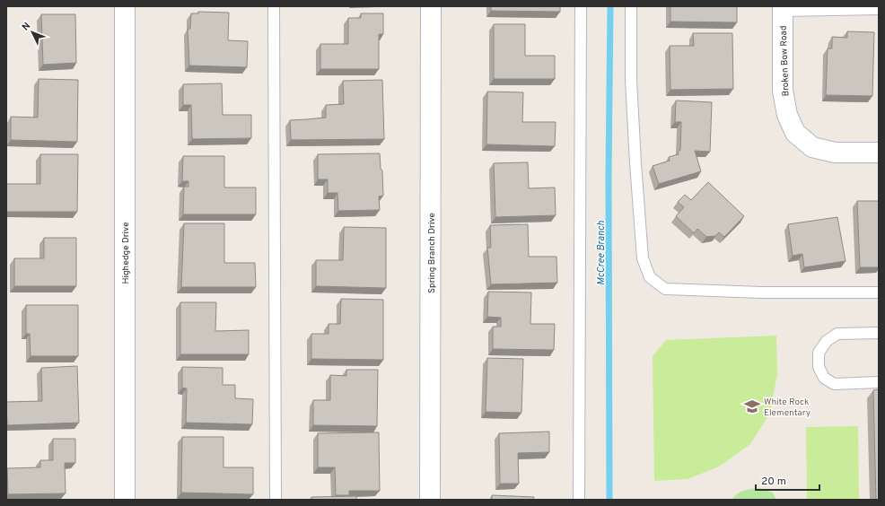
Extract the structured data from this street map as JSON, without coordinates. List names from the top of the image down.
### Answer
{
  "streets": {
    "street": ["Broken Bow Road", "Highedge Drive", "Spring Branch Drive"]
  },
  "water": ["McCree Branch"],
  "places": {
    "school or university": ["White Rock Elementary"]
  },
  "scale_bar": "20 m",
  "north": "top left"
}
